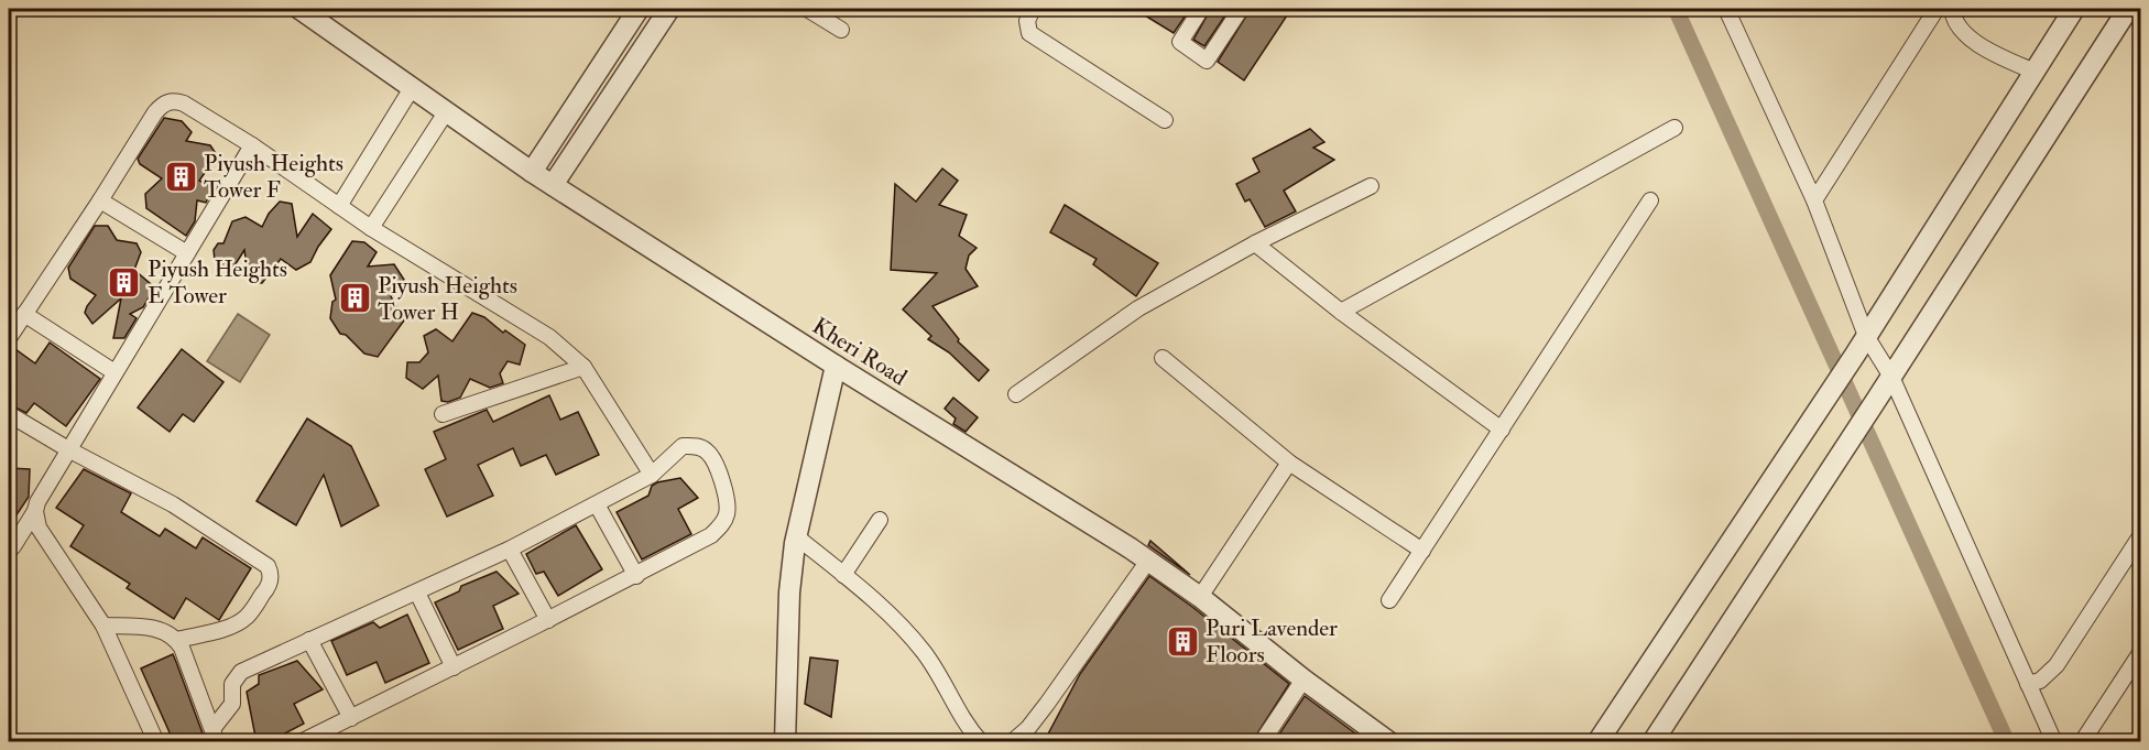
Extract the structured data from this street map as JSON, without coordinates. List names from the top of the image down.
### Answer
{
  "streets": {
    "street": ["Kheri Road"]
  },
  "places": {
    "building": [
      "Piyush Heights Tower F",
      "Piyush Heights E Tower",
      "Piyush Heights Tower H",
      "Puri Lavender Floors"
    ]
  }
}
